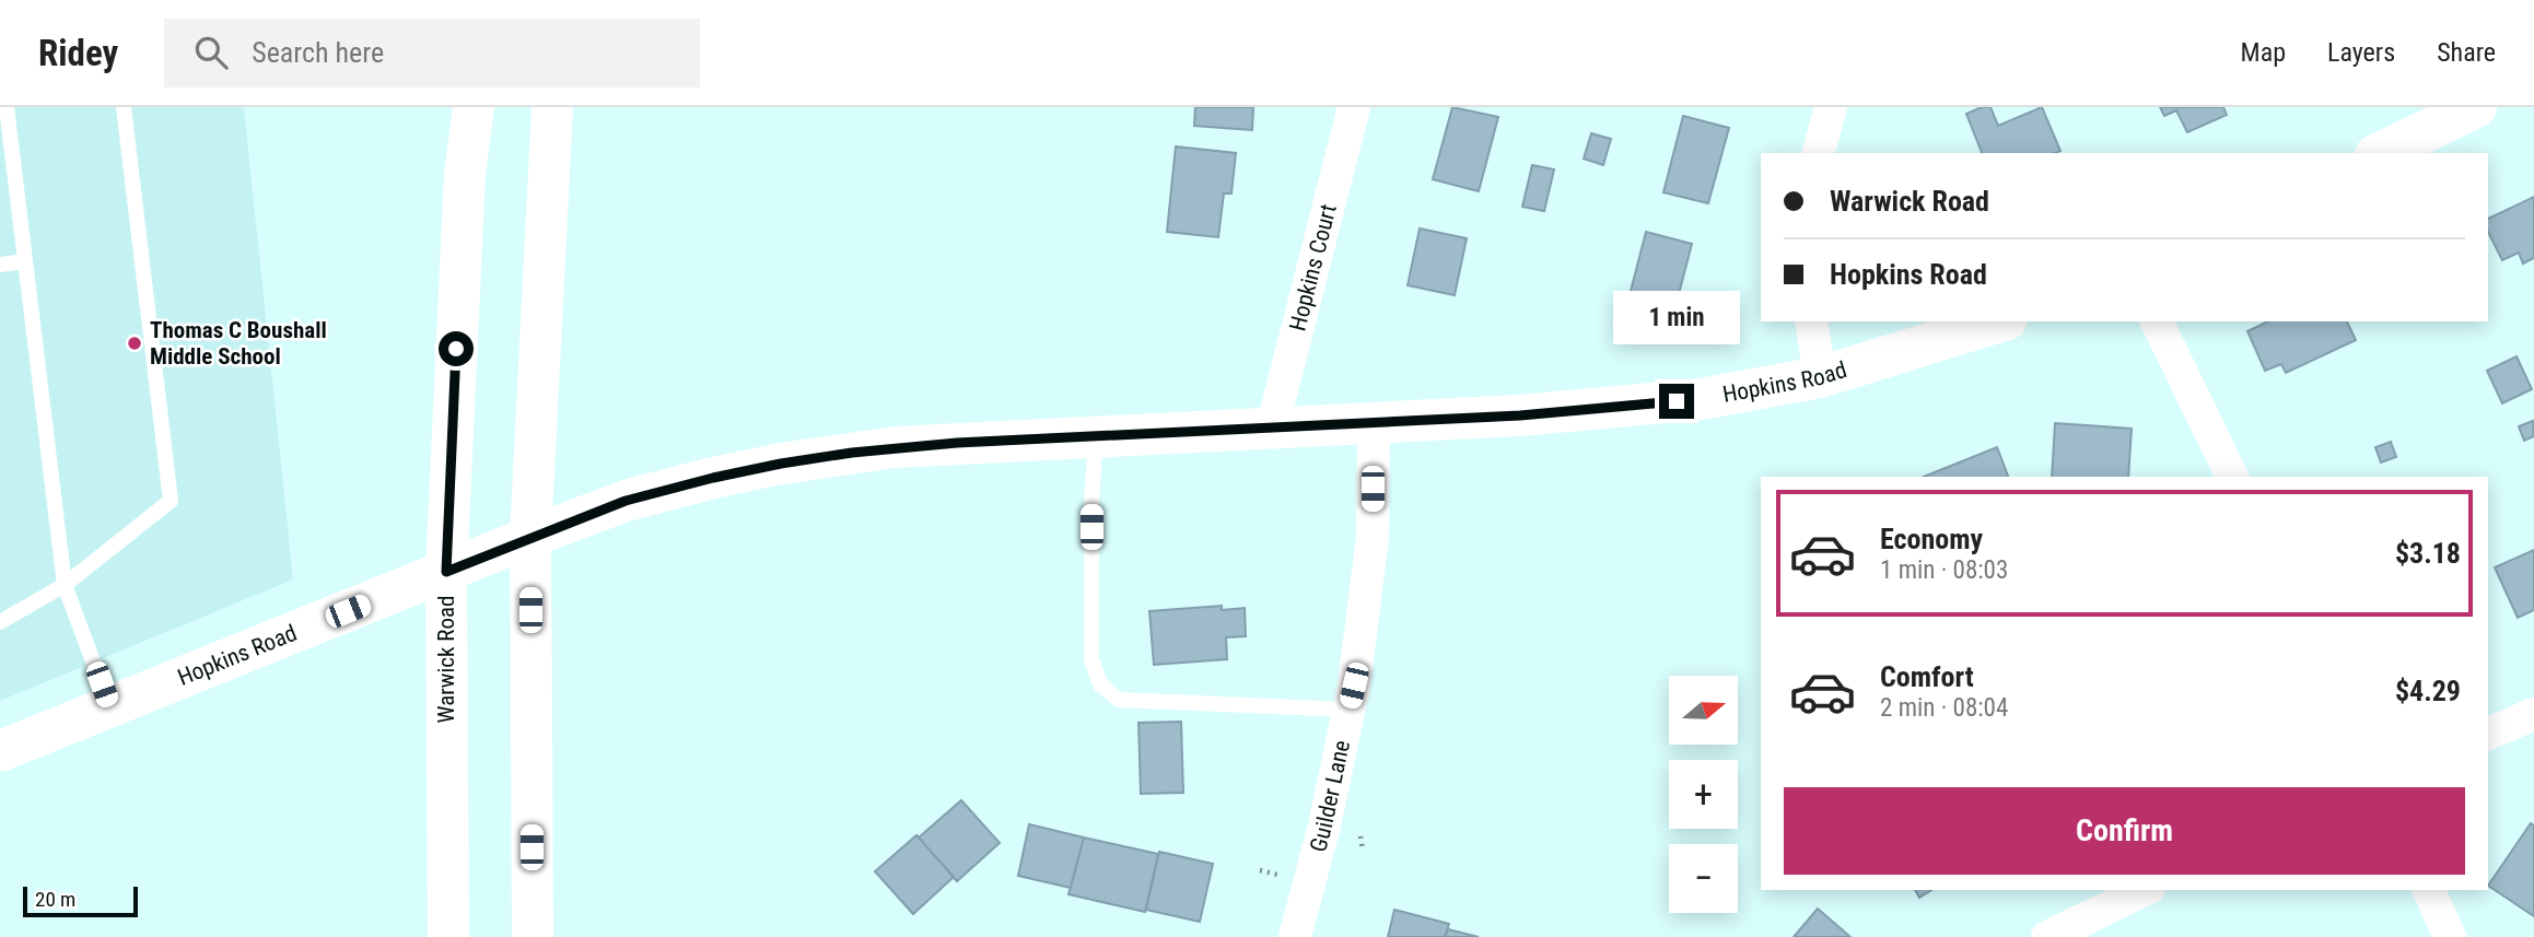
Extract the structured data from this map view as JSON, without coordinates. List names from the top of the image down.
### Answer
{
  "streets": {
    "main road": ["Hopkins Road", "Warwick Road"],
    "street": ["Hopkins Court", "Guilder Lane"]
  },
  "crossings": [
    ["Hopkins Court", "Hopkins Road"],
    ["Hopkins Road", "Warwick Road"],
    ["Hopkins Road", "Guilder Lane"]
  ],
  "places": ["Thomas C Boushall Middle School"],
  "scale_bar": "20 m",
  "north": "right",
  "page": {
    "header": "Ridey",
    "search": "Search here",
    "nav": ["Map", "Layers", "Share"],
    "banner": ["Warwick Road", "Hopkins Road"],
    "bubble": "1 min",
    "list": [
      {
        "name": "Economy",
        "note": "1 min · 08:03",
        "value": "$3.18"
      },
      {
        "name": "Comfort",
        "note": "2 min · 08:04",
        "value": "$4.29"
      }
    ],
    "map_buttons": ["+", "−"],
    "buttons": "Confirm",
    "scale": "20 m"
  }
}
